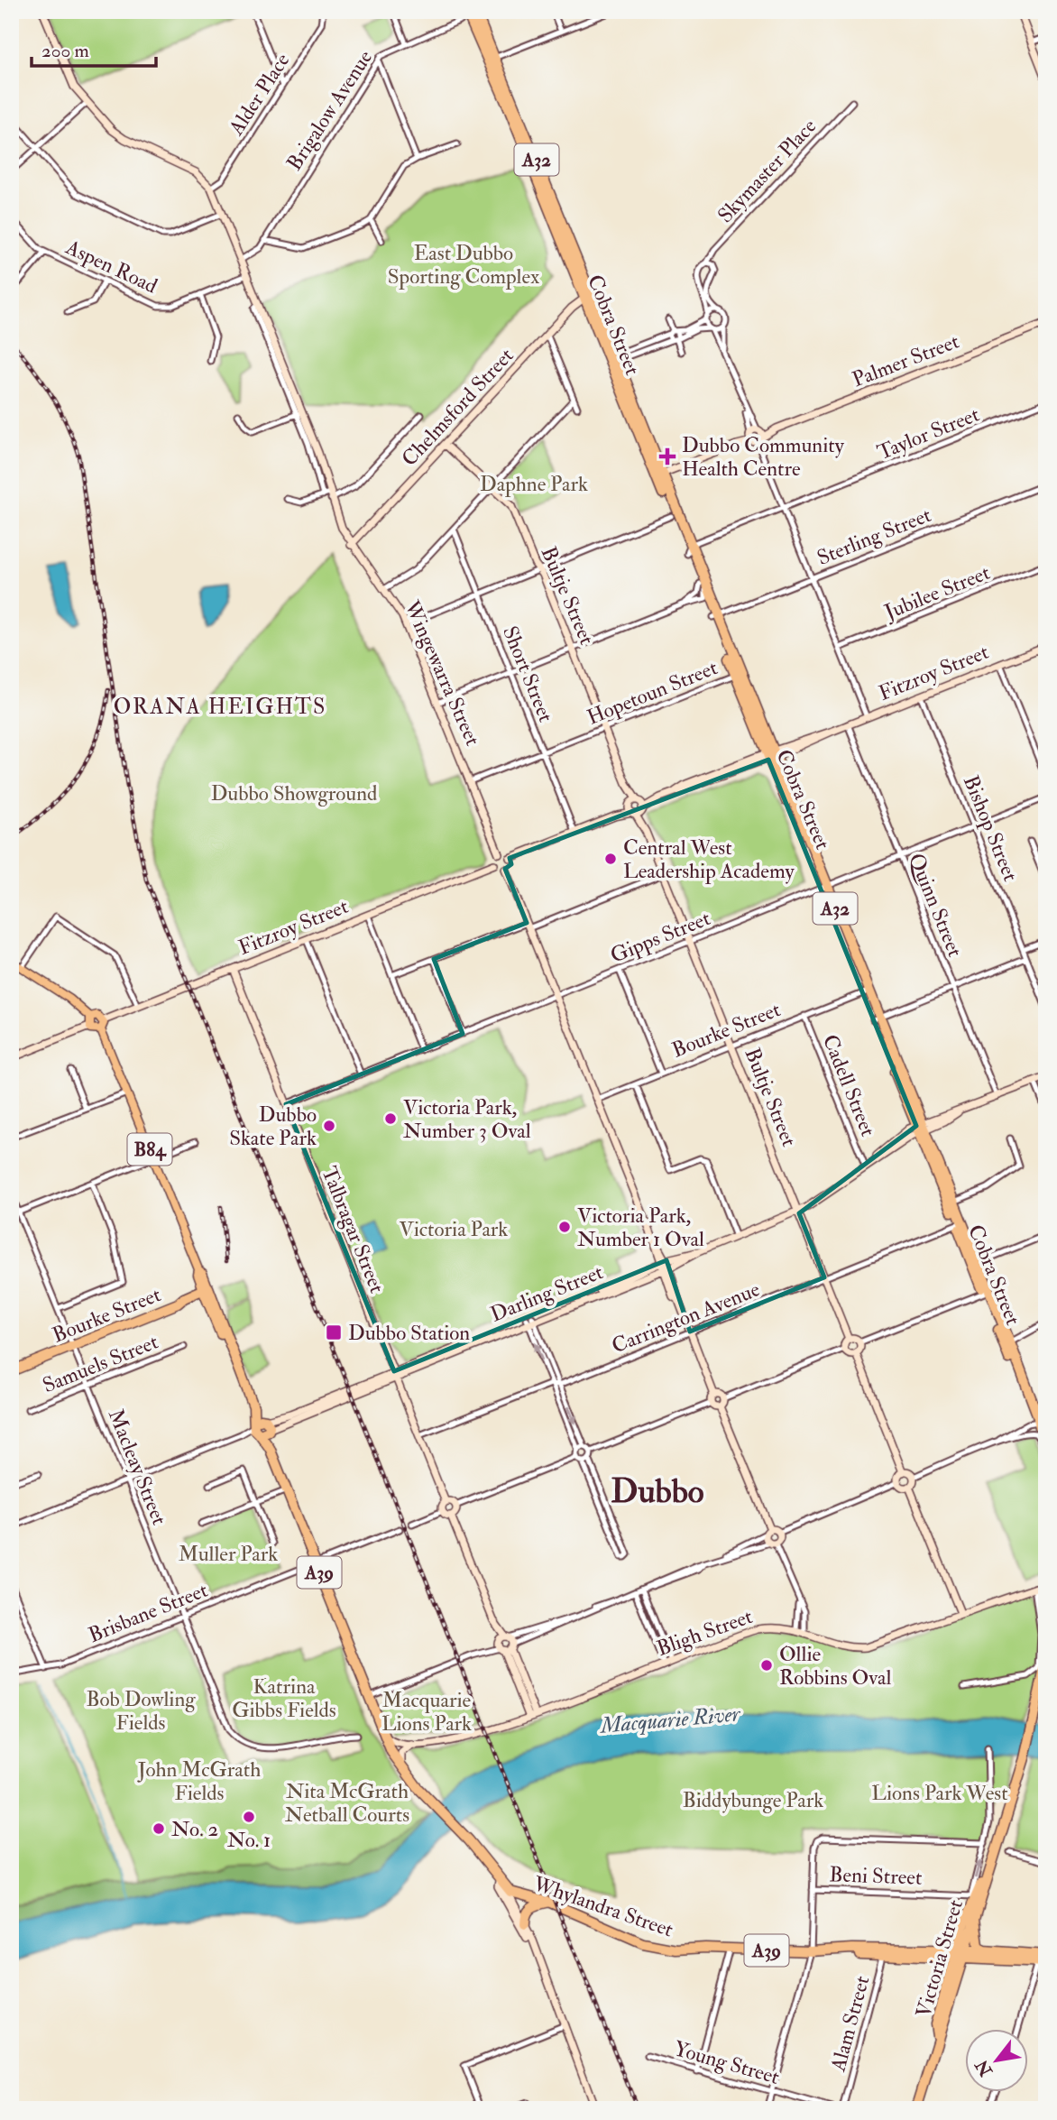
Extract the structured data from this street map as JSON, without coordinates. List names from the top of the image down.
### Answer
{
  "streets": {
    "highway": [
      "A32",
      "Cobra Street",
      "Bourke Street",
      "A39",
      "Whylandra Street",
      "Victoria Street"
    ],
    "main road": ["B84"],
    "street": [
      "Alder Place",
      "Brigalow Avenue",
      "Skymaster Place",
      "Aspen Road",
      "Palmer Street",
      "Chelmsford Street",
      "Taylor Street",
      "Sterling Street",
      "Jubilee Street",
      "Bultje Street",
      "Fitzroy Street",
      "Wingewarra Street",
      "Short Street",
      "Hopetoun Street",
      "Bishop Street",
      "Quinn Street",
      "Gipps Street",
      "Cadell Street",
      "Talbragar Street",
      "Darling Street",
      "Carrington Avenue",
      "Samuels Street",
      "Macleay Street",
      "Brisbane Street",
      "Bligh Street",
      "Beni Street",
      "Alam Street",
      "Young Street"
    ]
  },
  "crossings": [
    ["Alder Place", "Wingewarra Street"],
    ["Brigalow Avenue", "Cobra Street"],
    ["Brigalow Avenue", "Wingewarra Street"],
    ["A32", "Cobra Street"],
    ["Aspen Road", "Wingewarra Street"],
    ["Cobra Street", "Palmer Street"],
    ["Cobra Street", "Chelmsford Street"],
    ["Cobra Street", "Taylor Street"],
    ["Cobra Street", "Sterling Street"],
    ["Cobra Street", "Fitzroy Street"],
    ["Cobra Street", "Hopetoun Street"],
    ["Cobra Street", "Gipps Street"],
    ["Cobra Street", "Bourke Street"],
    ["Cobra Street", "Darling Street"],
    ["Cobra Street", "Carrington Avenue"],
    ["Chelmsford Street", "Bultje Street"],
    ["Chelmsford Street", "Wingewarra Street"],
    ["Bultje Street", "Fitzroy Street"],
    ["Bultje Street", "Hopetoun Street"],
    ["Bultje Street", "Gipps Street"],
    ["Bultje Street", "Bourke Street"],
    ["Bultje Street", "Darling Street"],
    ["Bultje Street", "Carrington Avenue"],
    ["Fitzroy Street", "Wingewarra Street"],
    ["Fitzroy Street", "Short Street"],
    ["Fitzroy Street", "Bishop Street"],
    ["Fitzroy Street", "Quinn Street"],
    ["Fitzroy Street", "B84"],
    ["Fitzroy Street", "Talbragar Street"],
    ["Wingewarra Street", "Hopetoun Street"],
    ["Short Street", "Hopetoun Street"],
    ["Bishop Street", "Gipps Street"],
    ["Quinn Street", "Gipps Street"],
    ["Quinn Street", "Darling Street"],
    ["Gipps Street", "Talbragar Street"],
    ["Bourke Street", "Cadell Street"],
    ["Bourke Street", "B84"],
    ["Bourke Street", "Macleay Street"],
    ["Bourke Street", "A39"],
    ["Cadell Street", "Darling Street"],
    ["B84", "A39"],
    ["Talbragar Street", "Darling Street"],
    ["Talbragar Street", "Carrington Avenue"],
    ["Darling Street", "Macleay Street"],
    ["Darling Street", "A39"],
    ["Samuels Street", "Macleay Street"],
    ["Macleay Street", "Brisbane Street"],
    ["A39", "Brisbane Street"],
    ["A39", "Whylandra Street"],
    ["Beni Street", "Victoria Street"],
    ["Whylandra Street", "Victoria Street"],
    ["Whylandra Street", "Alam Street"]
  ],
  "districts": ["ORANA HEIGHTS", "Dubbo"],
  "water": ["Macquarie River"],
  "parks": [
    "East Dubbo Sporting Complex",
    "Daphne Park",
    "Dubbo Showground",
    "Victoria Park",
    "Muller Park",
    "Katrina Gibbs Fields",
    "Bob Dowling Fields",
    "Macquarie Lions Park",
    "John McGrath Fields",
    "Nita McGrath Netball Courts",
    "Lions Park West",
    "Biddybunge Park"
  ],
  "places": {
    "health": ["Dubbo Community Health Centre"],
    "other": [
      "Central West Leadership Academy",
      "Victoria Park, Number 3 Oval",
      "Dubbo Skate Park",
      "Victoria Park, Number 1 Oval",
      "Ollie Robbins Oval",
      "No. 1",
      "No. 2"
    ],
    "transit": ["Dubbo Station"]
  },
  "scale_bar": "200 m",
  "north": "bottom left"
}
